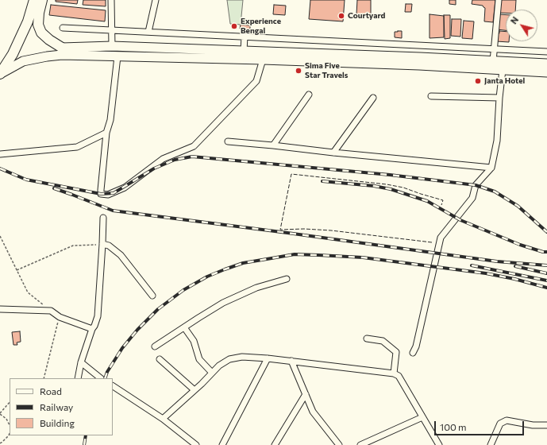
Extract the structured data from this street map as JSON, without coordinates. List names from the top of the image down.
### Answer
{
  "places": [
    "Courtyard",
    "Experience Bengal",
    "Sima Five Star Travels",
    "Janta Hotel"
  ],
  "legend": ["Road", "Railway", "Building"],
  "scale_bar": "100 m",
  "north": "top left"
}
